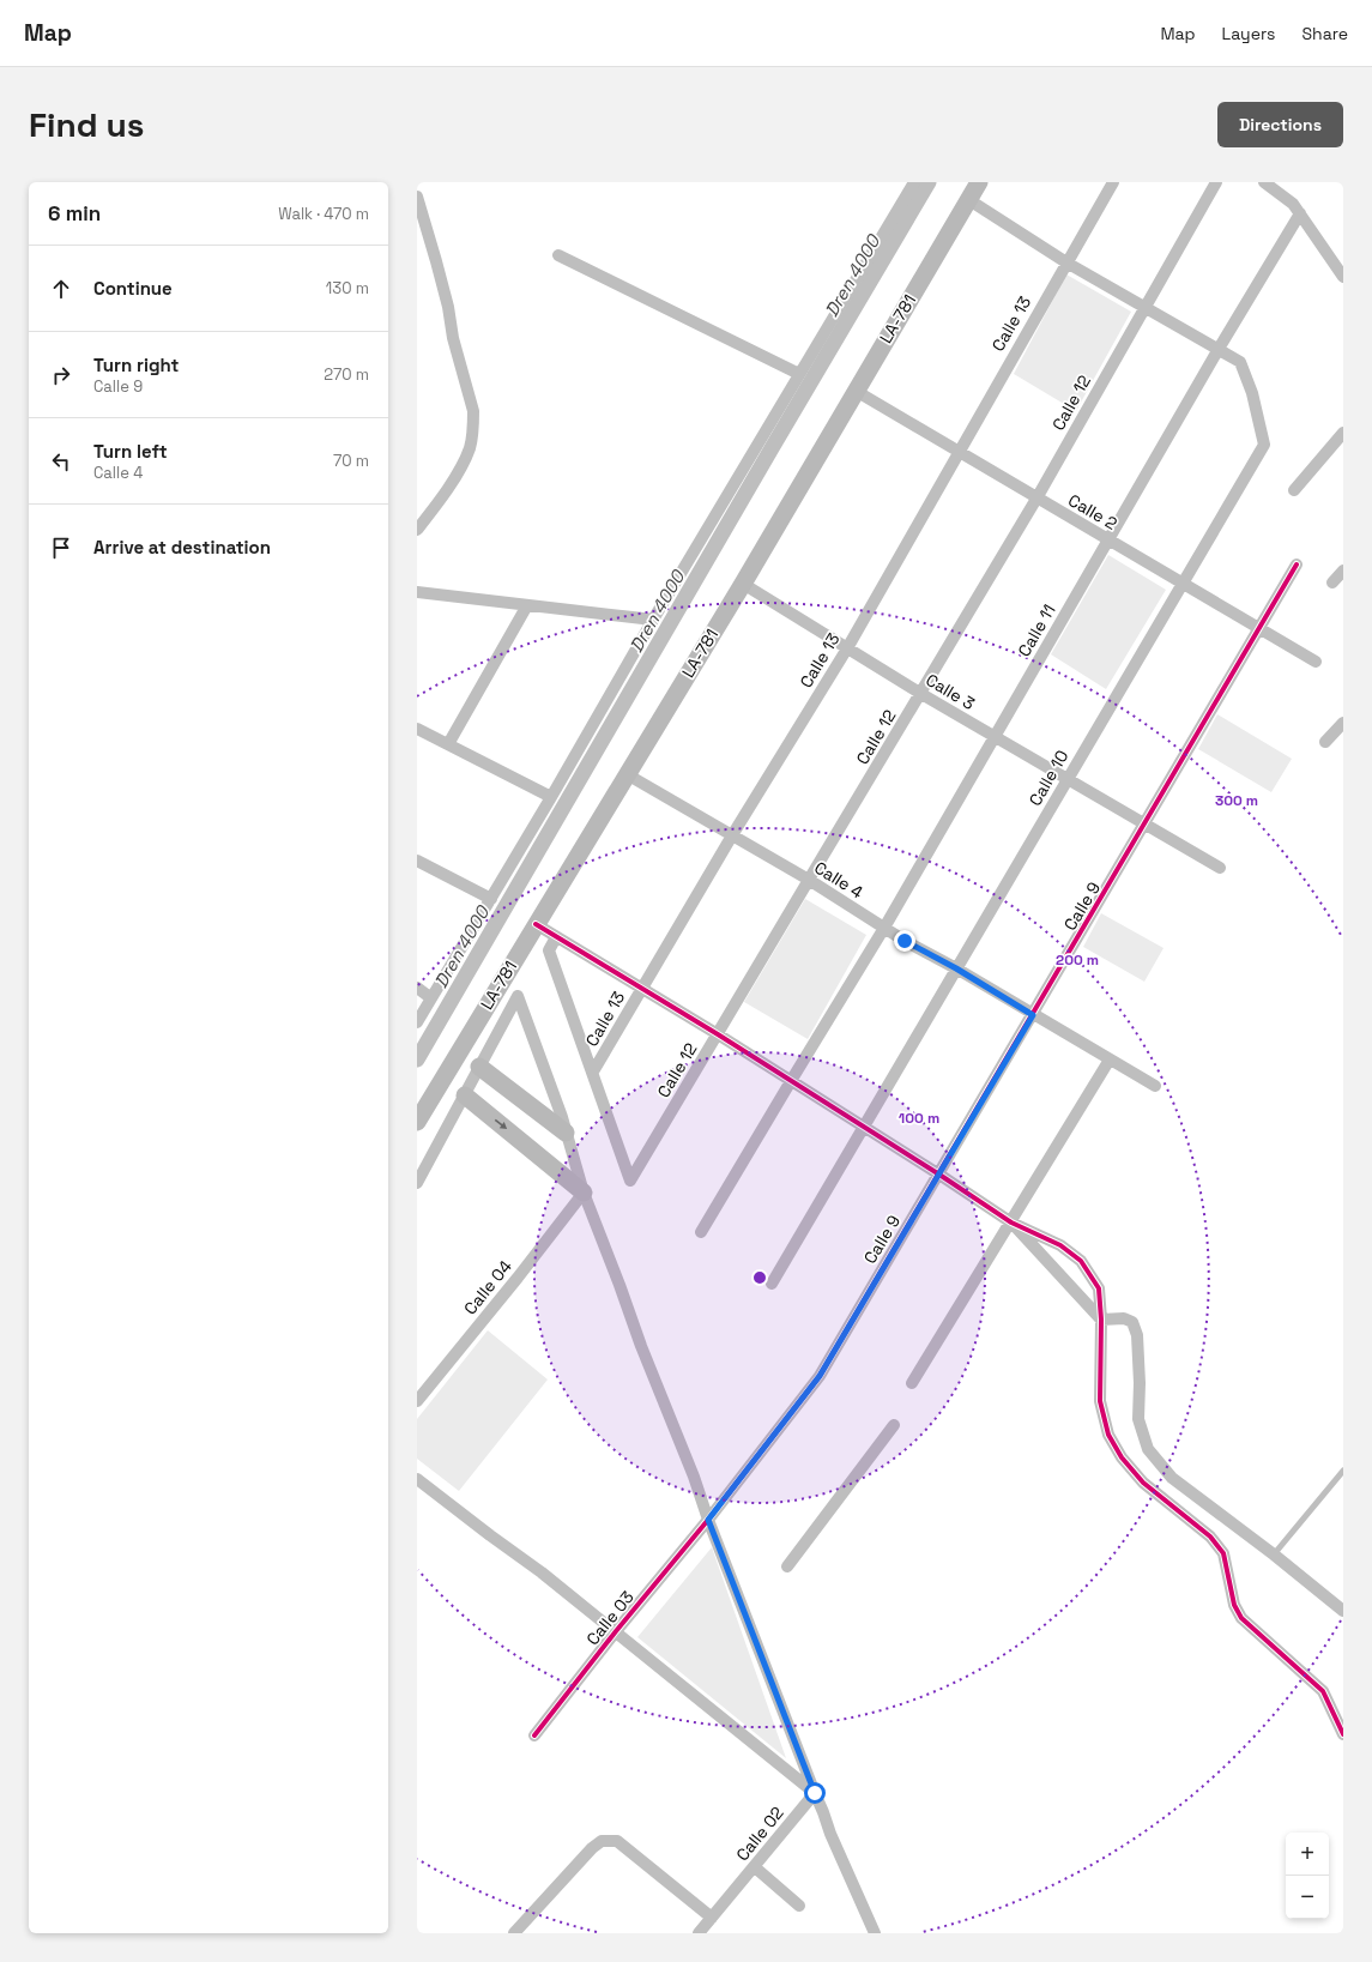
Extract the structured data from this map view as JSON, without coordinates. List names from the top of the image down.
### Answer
{
  "streets": {
    "street": [
      "LA-781",
      "Calle 13",
      "Calle 12",
      "Calle 2",
      "Calle 11",
      "Calle 3",
      "Calle 10",
      "Calle 4",
      "Calle 9",
      "Calle 04",
      "Calle 03",
      "Calle 02"
    ]
  },
  "crossings": [
    ["LA-781", "Calle 2"],
    ["LA-781", "Calle 3"],
    ["LA-781", "Calle 4"],
    ["Calle 13", "Calle 12"],
    ["Calle 13", "Calle 2"],
    ["Calle 13", "Calle 3"],
    ["Calle 13", "Calle 4"],
    ["Calle 12", "Calle 2"],
    ["Calle 12", "Calle 3"],
    ["Calle 12", "Calle 4"],
    ["Calle 2", "Calle 11"],
    ["Calle 2", "Calle 10"],
    ["Calle 2", "Calle 9"],
    ["Calle 11", "Calle 3"],
    ["Calle 11", "Calle 10"],
    ["Calle 11", "Calle 4"],
    ["Calle 3", "Calle 10"],
    ["Calle 3", "Calle 9"],
    ["Calle 10", "Calle 4"],
    ["Calle 4", "Calle 9"],
    ["Calle 9", "Calle 03"]
  ],
  "water": ["Dren 4000"],
  "page": {
    "header": "Map",
    "nav": ["Map", "Layers", "Share"],
    "buttons": "Directions",
    "title": "Find us",
    "heading": ["6 min", "Walk · 470 m"],
    "list": [
      ["Continue", "130 m"],
      ["Turn right", "Calle 9", "270 m"],
      ["Turn left", "Calle 4", "70 m"],
      "Arrive at destination"
    ],
    "map_buttons": ["+", "−"]
  },
  "rings": ["300 m", "200 m", "100 m"]
}
